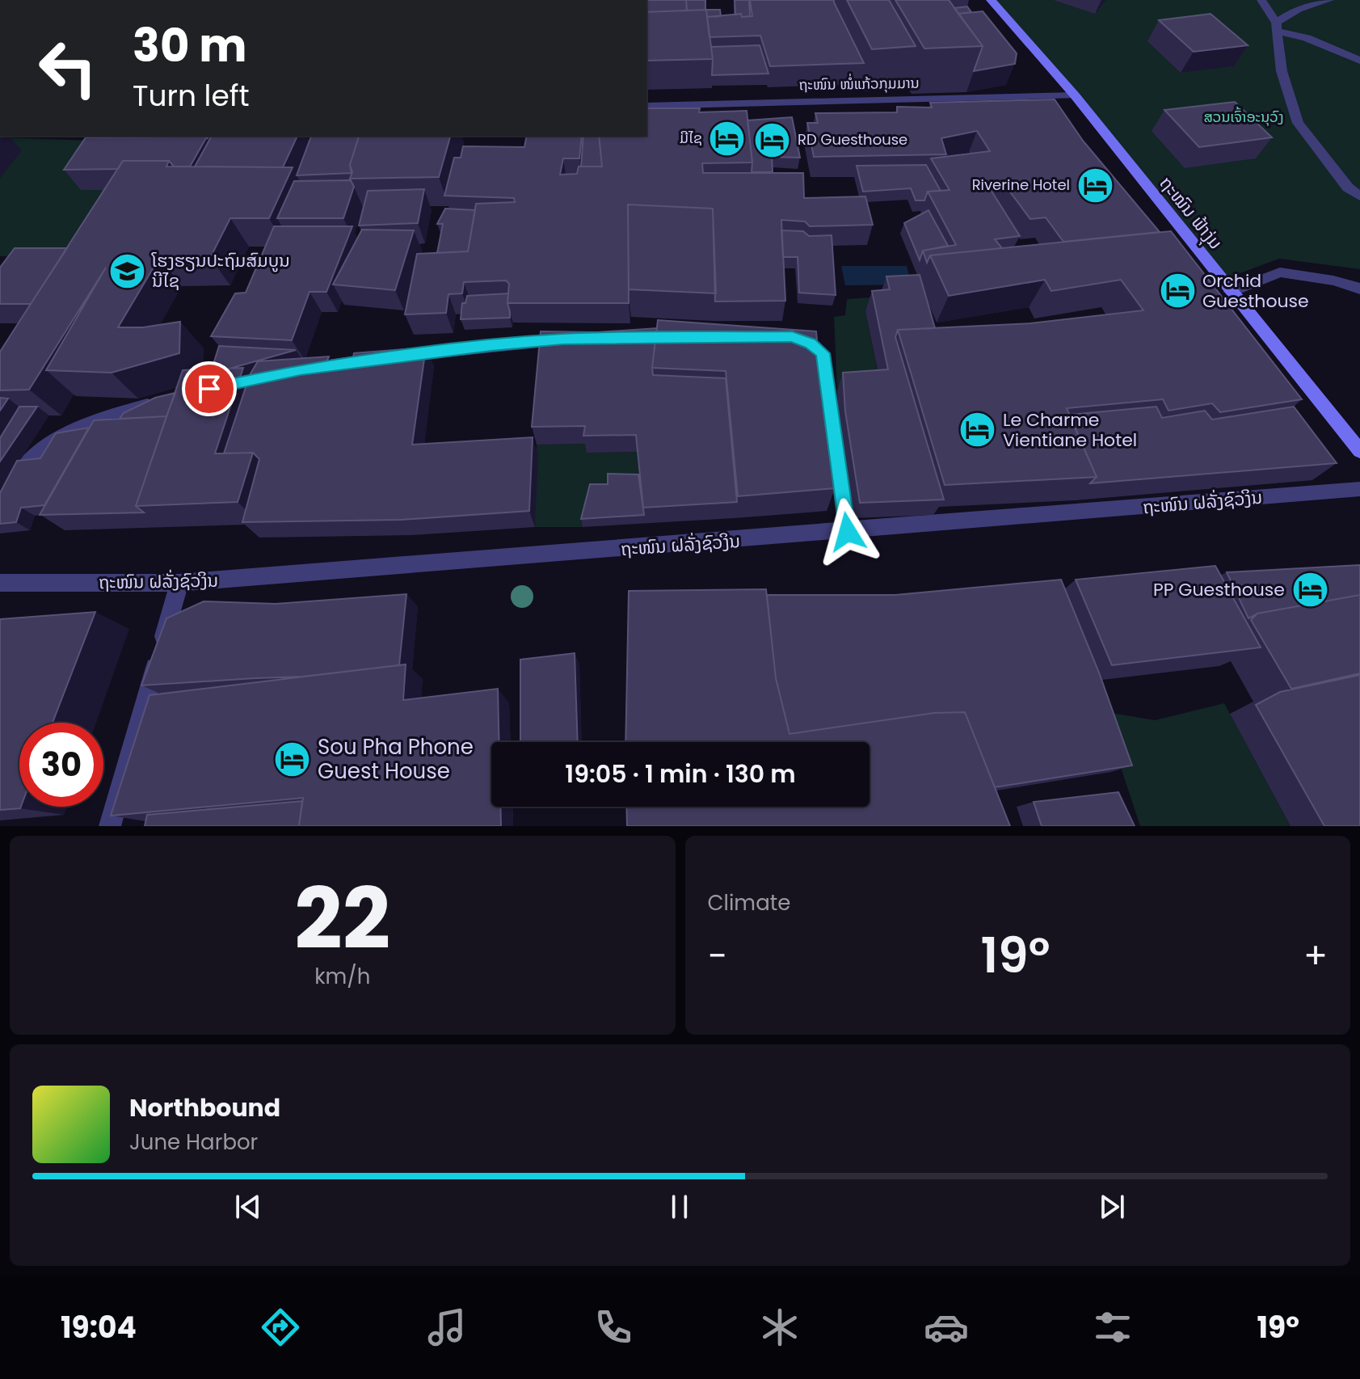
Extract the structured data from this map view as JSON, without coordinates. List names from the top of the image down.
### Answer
{
  "streets": {
    "street": ["ຖະໜົນ ໜໍ່ແກ້ວກຸມມານ", "ຖະໝົນ ຟ້າງຸ່ມ", "ຖະໜົນ ຝລັ່ງຊົວງິນ"]
  },
  "crossings": [
    ["ຖະໜົນ ໜໍ່ແກ້ວກຸມມານ", "ຖະໝົນ ຟ້າງຸ່ມ"]
  ],
  "parks": ["ສວນເຈົ້າອະນຸວົງ"],
  "places": {
    "hotel": [
      "ມີໄຊ",
      "RD Guesthouse",
      "Riverine Hotel",
      "Orchid Guesthouse",
      "Le Charme Vientiane Hotel",
      "PP Guesthouse",
      "Sou Pha Phone Guest House"
    ],
    "school or university": ["ໂຮງຮຽນປະຖົມສົມບູນ ນີໄຊ"]
  },
  "page": {
    "turn": ["30 m", "Turn left"],
    "limit": "30",
    "trip": "19:05 · 1 min · 130 m",
    "tile": [
      ["22", "km/h"],
      "Climate"
    ],
    "heat": ["−", "19°", "+"],
    "song": ["Northbound", "June Harbor"],
    "tabs": ["19:04", "19°"]
  }
}
